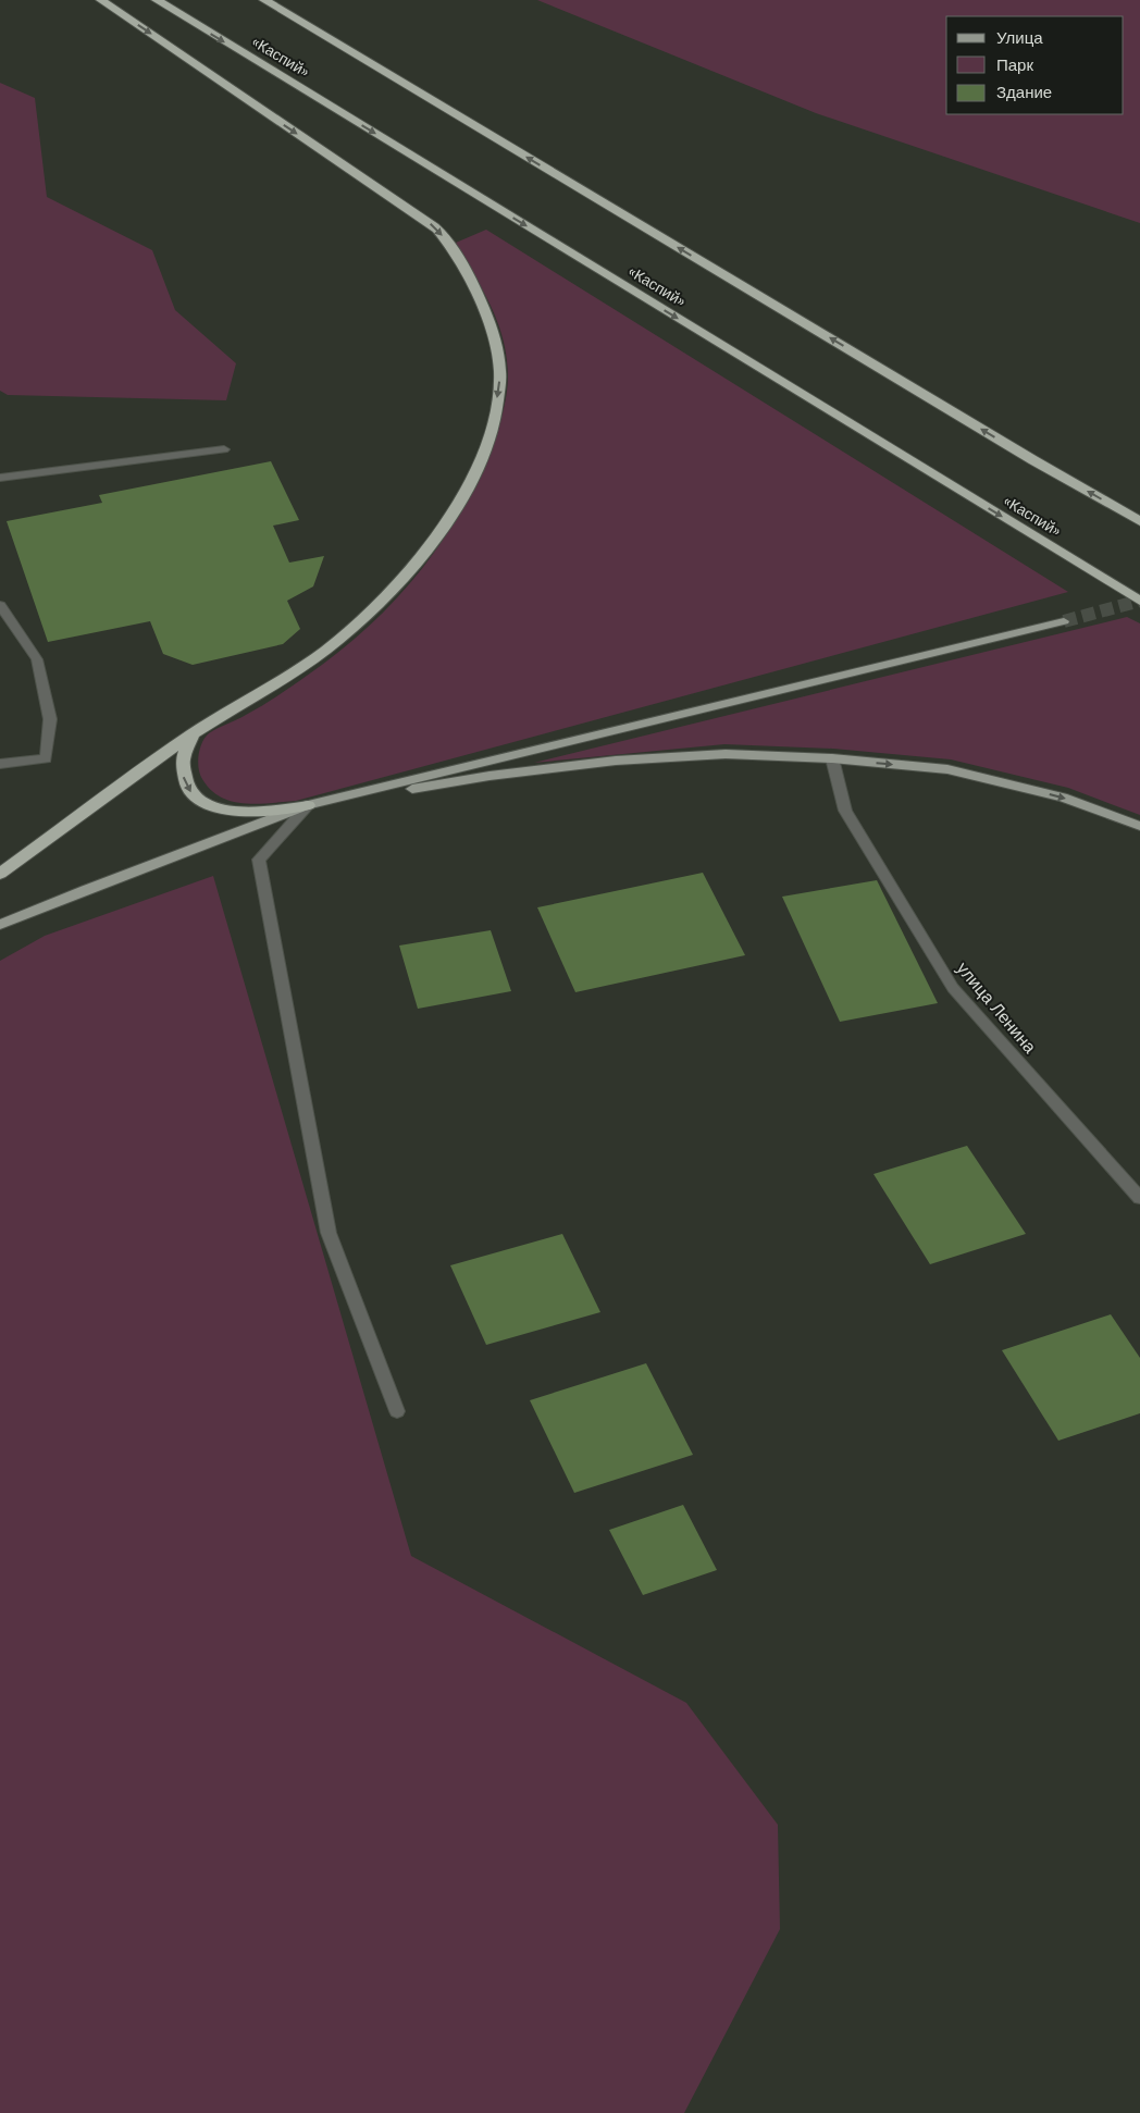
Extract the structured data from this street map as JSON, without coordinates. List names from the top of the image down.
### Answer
{
  "streets": {
    "highway": ["«Каспий»"],
    "street": ["улица Ленина"]
  },
  "legend": ["Улица", "Парк", "Здание"]
}
